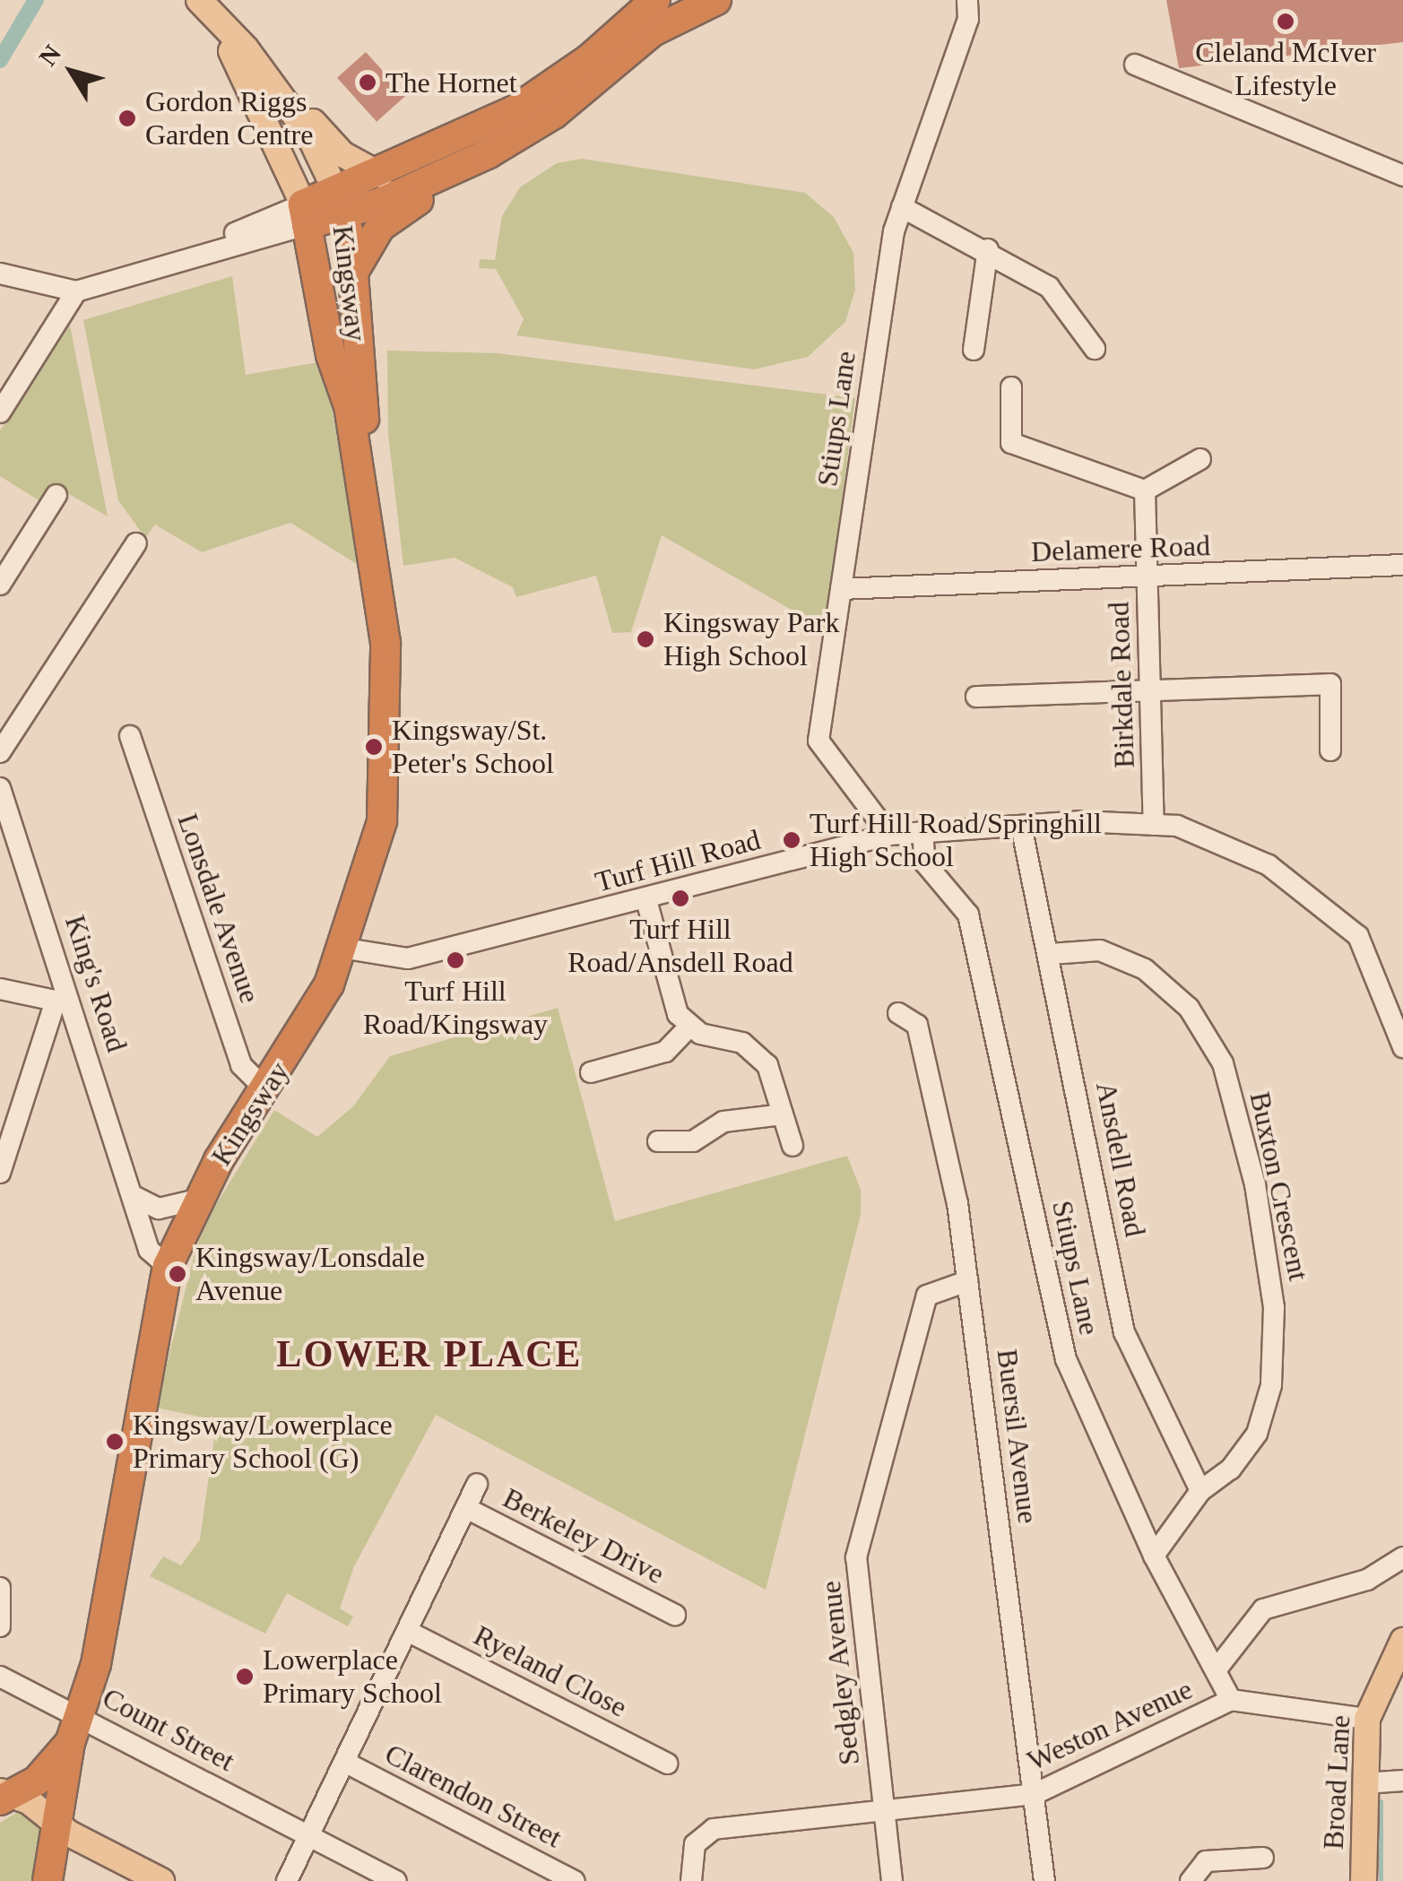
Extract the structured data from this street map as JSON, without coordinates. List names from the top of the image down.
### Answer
{
  "streets": {
    "highway": ["Kingsway"],
    "main road": ["Broad Lane"],
    "street": [
      "Stiups Lane",
      "Delamere Road",
      "Birkdale Road",
      "Turf Hill Road",
      "Lonsdale Avenue",
      "King's Road",
      "Ansdell Road",
      "Buxton Crescent",
      "Buersil Avenue",
      "Berkeley Drive",
      "Ryeland Close",
      "Sedgley Avenue",
      "Weston Avenue",
      "Count Street",
      "Clarendon Street"
    ]
  },
  "crossings": [
    ["Kingsway", "Turf Hill Road"],
    ["Kingsway", "Lonsdale Avenue"],
    ["Kingsway", "King's Road"],
    ["Kingsway", "Count Street"],
    ["Stiups Lane", "Delamere Road"],
    ["Stiups Lane", "Turf Hill Road"],
    ["Stiups Lane", "Buxton Crescent"],
    ["Stiups Lane", "Weston Avenue"],
    ["Delamere Road", "Birkdale Road"],
    ["Birkdale Road", "Turf Hill Road"],
    ["Turf Hill Road", "Ansdell Road"],
    ["Ansdell Road", "Buxton Crescent"],
    ["Buersil Avenue", "Sedgley Avenue"],
    ["Buersil Avenue", "Weston Avenue"],
    ["Sedgley Avenue", "Weston Avenue"],
    ["Weston Avenue", "Broad Lane"]
  ],
  "districts": ["LOWER PLACE"],
  "places": [
    "Cleland McIver Lifestyle",
    "The Hornet",
    "Gordon Riggs Garden Centre",
    "Kingsway Park High School",
    "Kingsway/St. Peter's School",
    "Turf Hill Road/Springhill High School",
    "Turf Hill Road/Ansdell Road",
    "Turf Hill Road/Kingsway",
    "Kingsway/Lonsdale Avenue",
    "Kingsway/Lowerplace Primary School (G)",
    "Lowerplace Primary School"
  ],
  "north": "top left"
}
